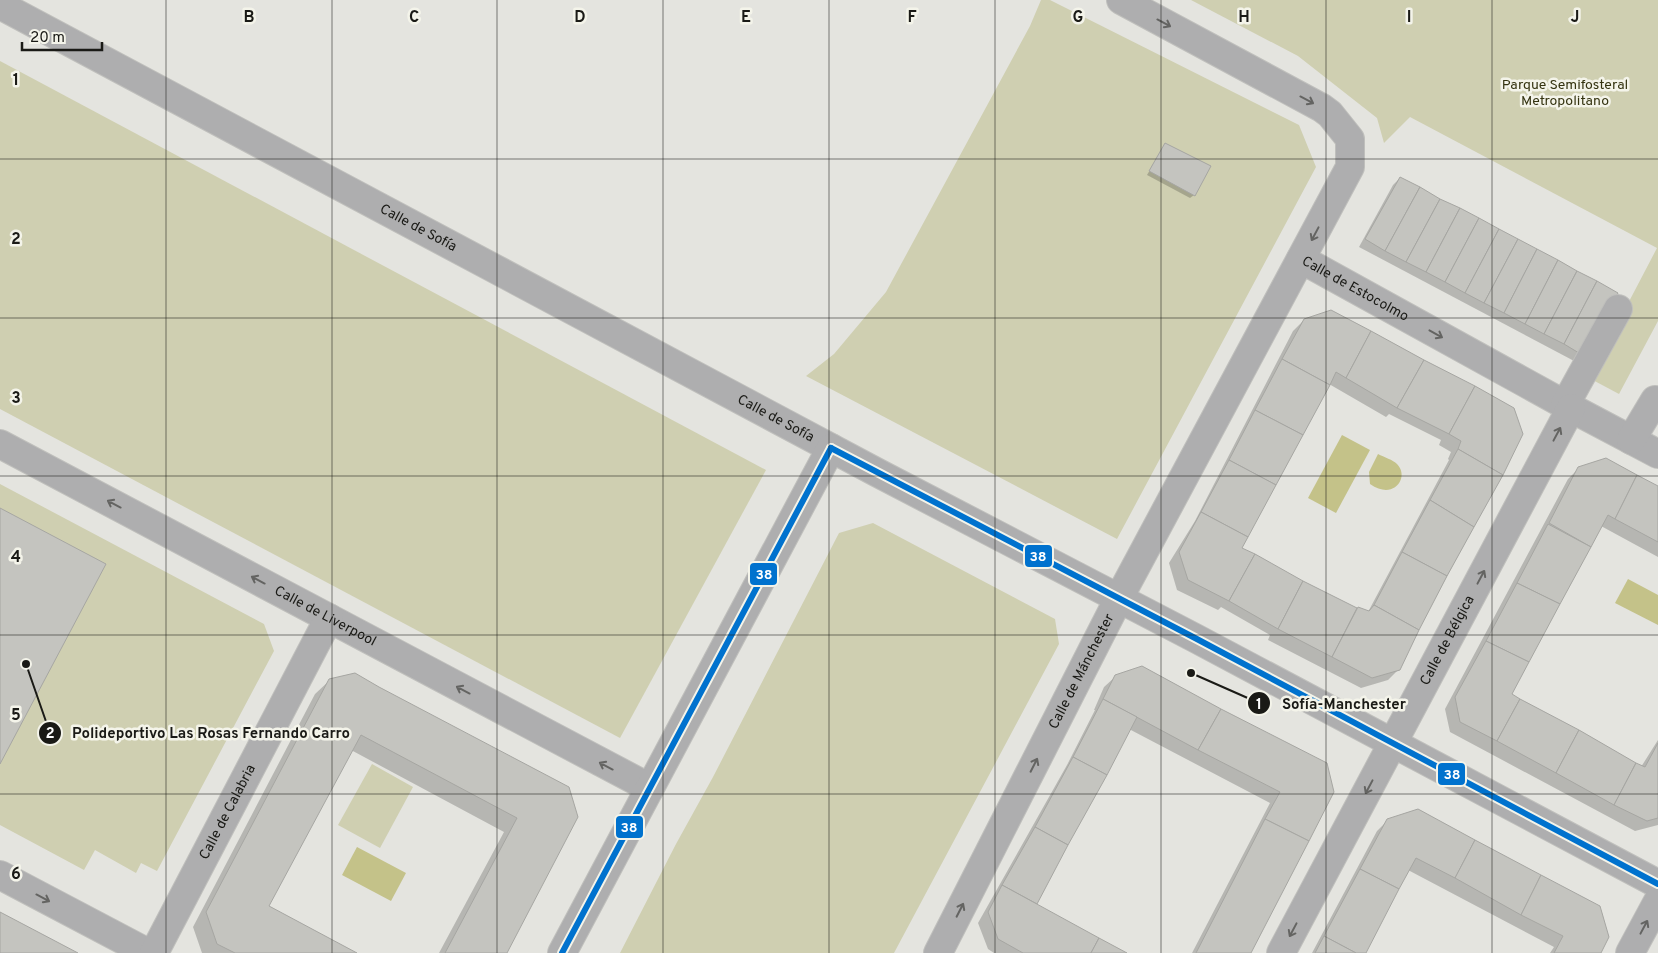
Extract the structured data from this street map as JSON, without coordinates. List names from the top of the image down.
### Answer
{
  "streets": {
    "street": [
      "Calle de Sofía",
      "Calle de Estocolmo",
      "Calle de Liverpool",
      "Calle de Bélgica",
      "Calle de Mánchester",
      "Calle de Calabria"
    ]
  },
  "crossings": [
    ["Calle de Sofía", "Calle de Bélgica"],
    ["Calle de Sofía", "Calle de Mánchester"],
    ["Calle de Estocolmo", "Calle de Bélgica"],
    ["Calle de Estocolmo", "Calle de Mánchester"],
    ["Calle de Liverpool", "Calle de Calabria"]
  ],
  "one_way": ["Calle de Estocolmo", "Calle de Liverpool", "Calle de Mánchester"],
  "parks": ["Parque Semifosteral Metropolitano"],
  "places": ["Polideportivo Las Rosas Fernando Carro", "Sofía-Manchester"],
  "lines": ["transit line 38"],
  "scale_bar": "20 m",
  "grid": {
    "columns": [
      "B",
      "C",
      "D",
      "E",
      "F",
      "G",
      "H",
      "I",
      "J"
    ],
    "rows": [
      "1",
      "2",
      "3",
      "4",
      "5",
      "6"
    ]
  }
}
